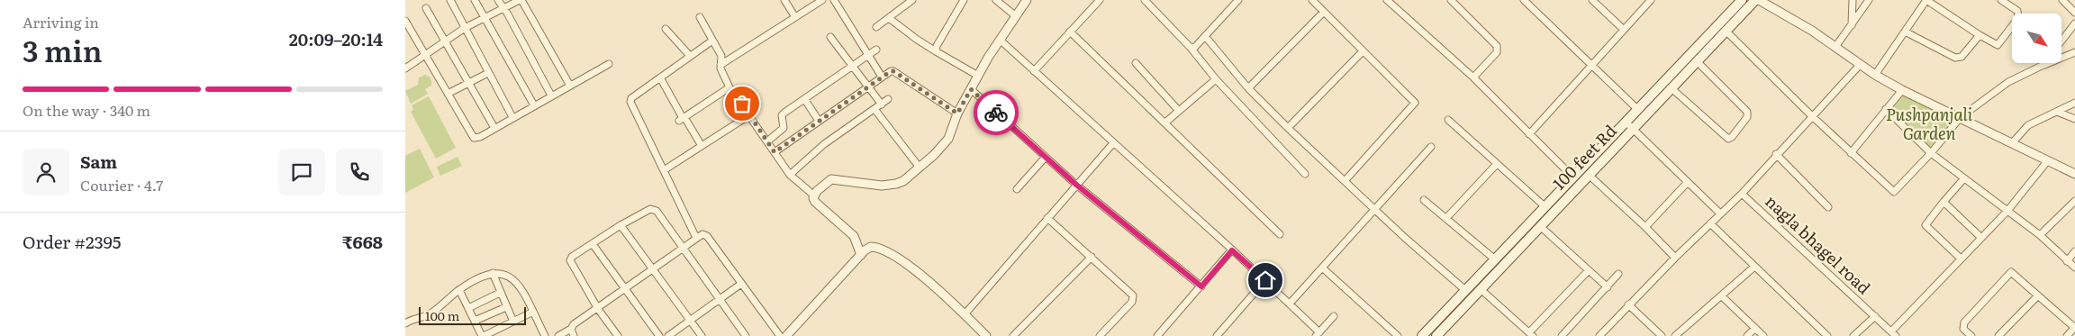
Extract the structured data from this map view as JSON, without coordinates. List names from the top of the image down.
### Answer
{
  "streets": {
    "main road": ["100 feet Rd"],
    "street": ["nagla bhagel road"]
  },
  "parks": ["Pushpanjali Garden"],
  "scale_bar": "100 m",
  "north": "bottom right",
  "page": {
    "heading": ["3 min", "Arriving in", "20:09–20:14"],
    "panel": [
      "Sam",
      "Courier · 4.7",
      "Order #2395",
      "₹668"
    ],
    "bar": "On the way · 340 m",
    "scale": "100 m"
  }
}
